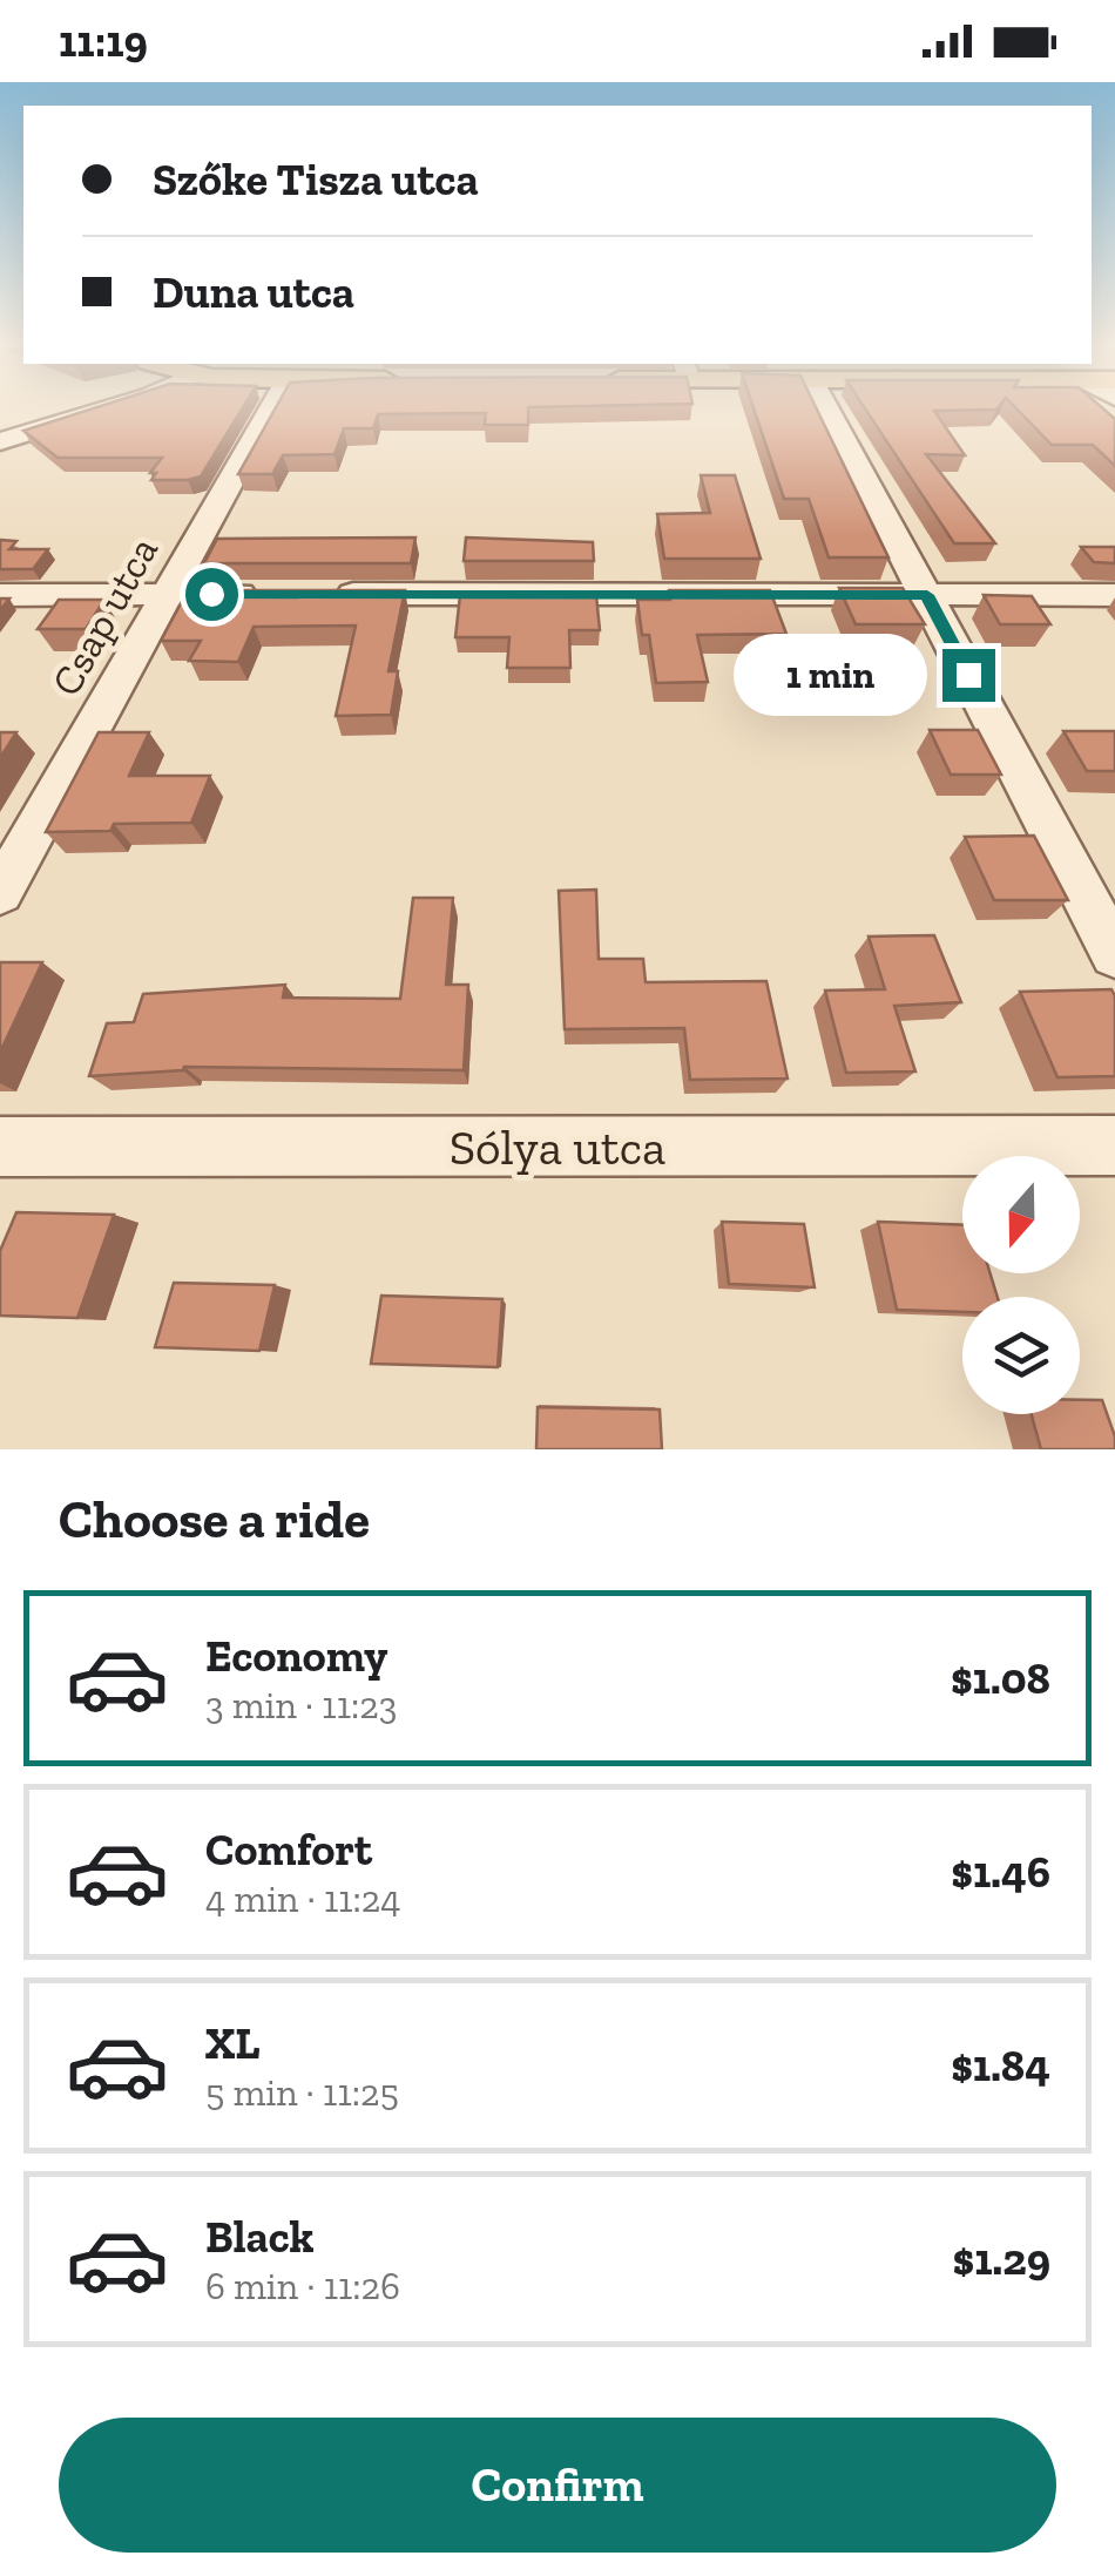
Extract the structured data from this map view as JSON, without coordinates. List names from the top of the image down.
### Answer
{
  "streets": {
    "street": ["Csap utca", "Sólya utca"]
  },
  "north": "bottom",
  "page": {
    "status": "11:19",
    "banner": ["Szőke Tisza utca", "Duna utca"],
    "bubble": "1 min",
    "heading": "Choose a ride",
    "list": [
      {
        "name": "Economy",
        "note": "3 min · 11:23",
        "value": "$1.08"
      },
      {
        "name": "Comfort",
        "note": "4 min · 11:24",
        "value": "$1.46"
      },
      {
        "name": "XL",
        "note": "5 min · 11:25",
        "value": "$1.84"
      },
      {
        "name": "Black",
        "note": "6 min · 11:26",
        "value": "$1.29"
      }
    ],
    "buttons": "Confirm"
  }
}
